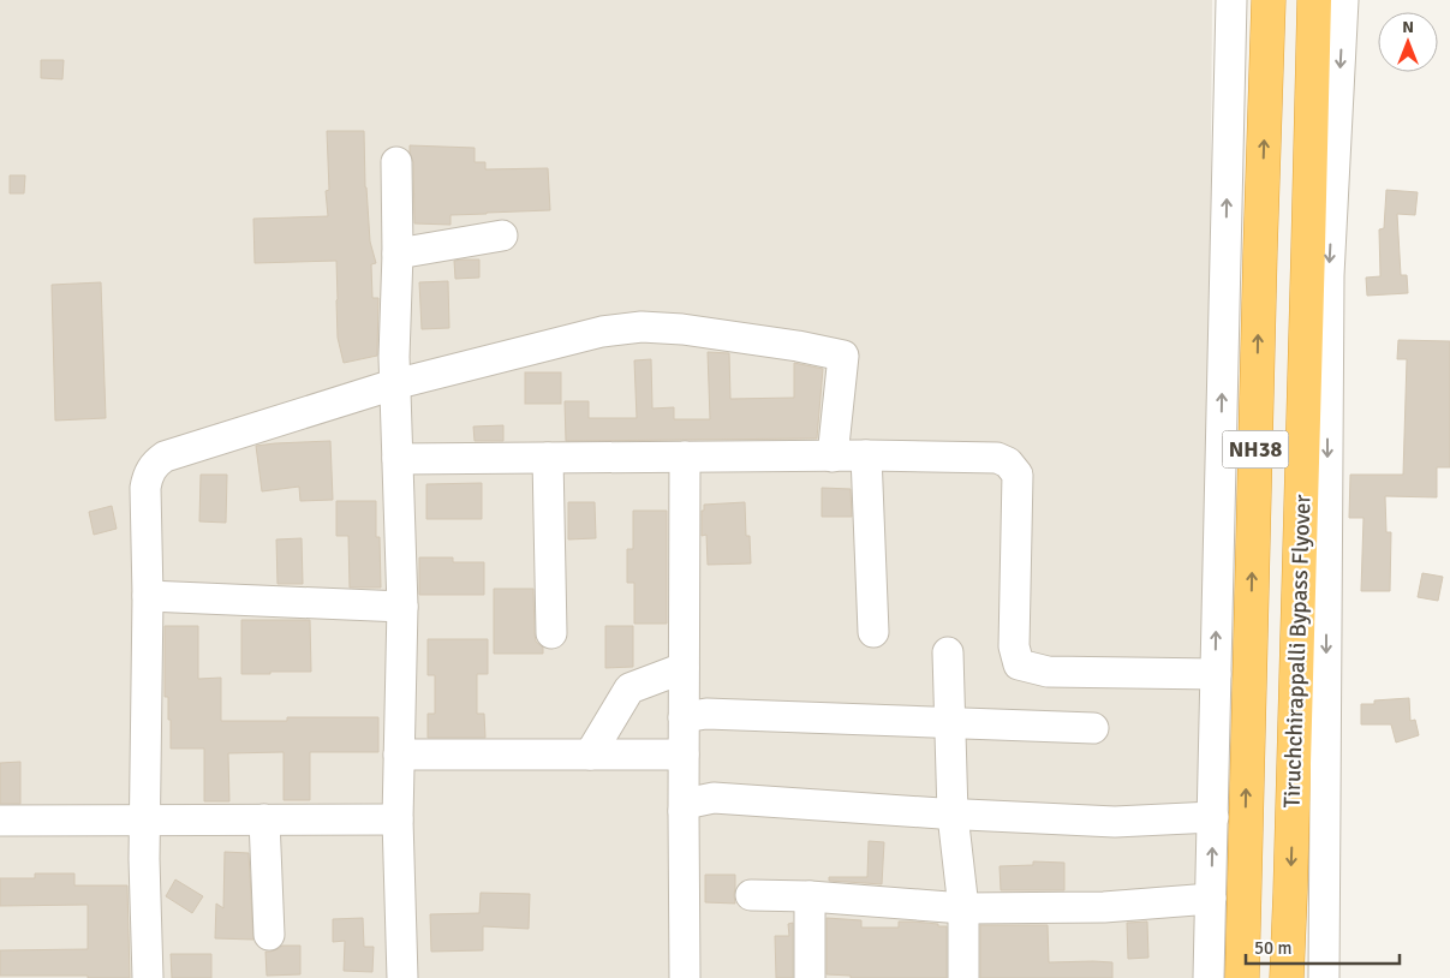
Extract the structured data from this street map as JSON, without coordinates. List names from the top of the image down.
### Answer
{
  "streets": {
    "highway": ["NH38", "Tiruchchirappalli Bypass Flyover"]
  },
  "scale_bar": "50 m",
  "north": "top"
}
